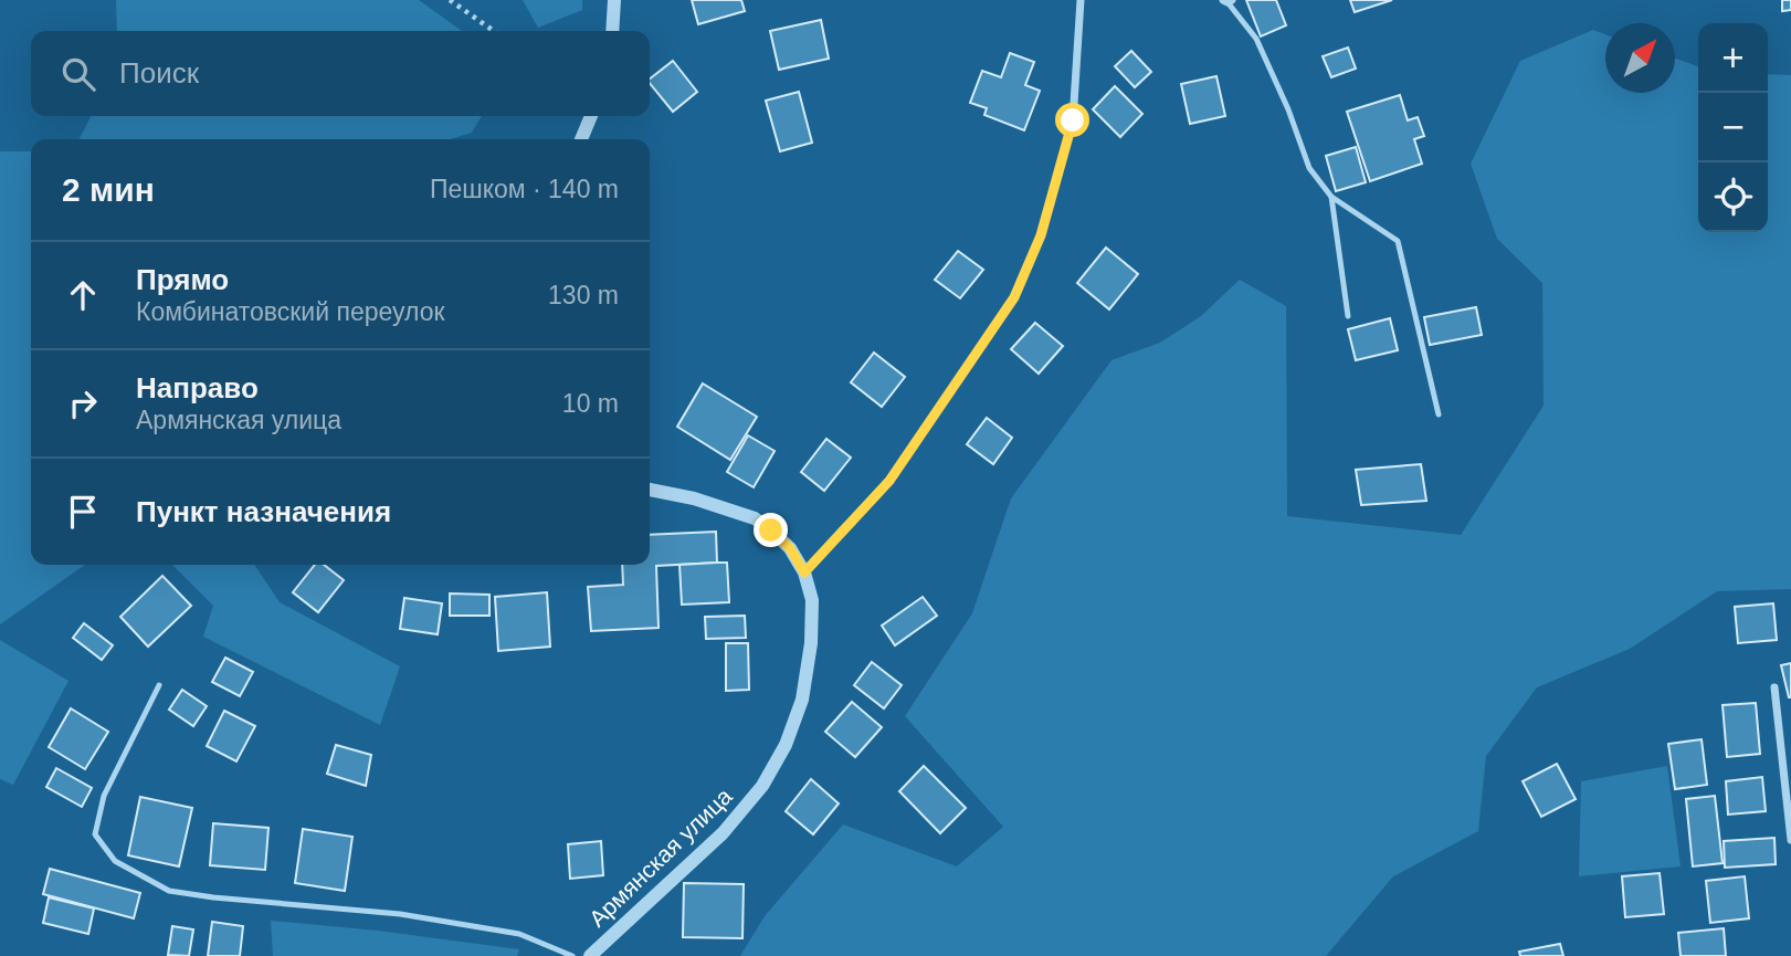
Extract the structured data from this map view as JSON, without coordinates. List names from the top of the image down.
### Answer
{
  "streets": {
    "street": ["Армянская улица"]
  },
  "north": "top right",
  "page": {
    "map_buttons": ["+", "−"],
    "search": "Поиск",
    "heading": ["2 мин", "Пешком · 140 m"],
    "list": [
      ["Прямо", "Комбинатовский переулок", "130 m"],
      ["Направо", "Армянская улица", "10 m"],
      "Пункт назначения"
    ]
  }
}
